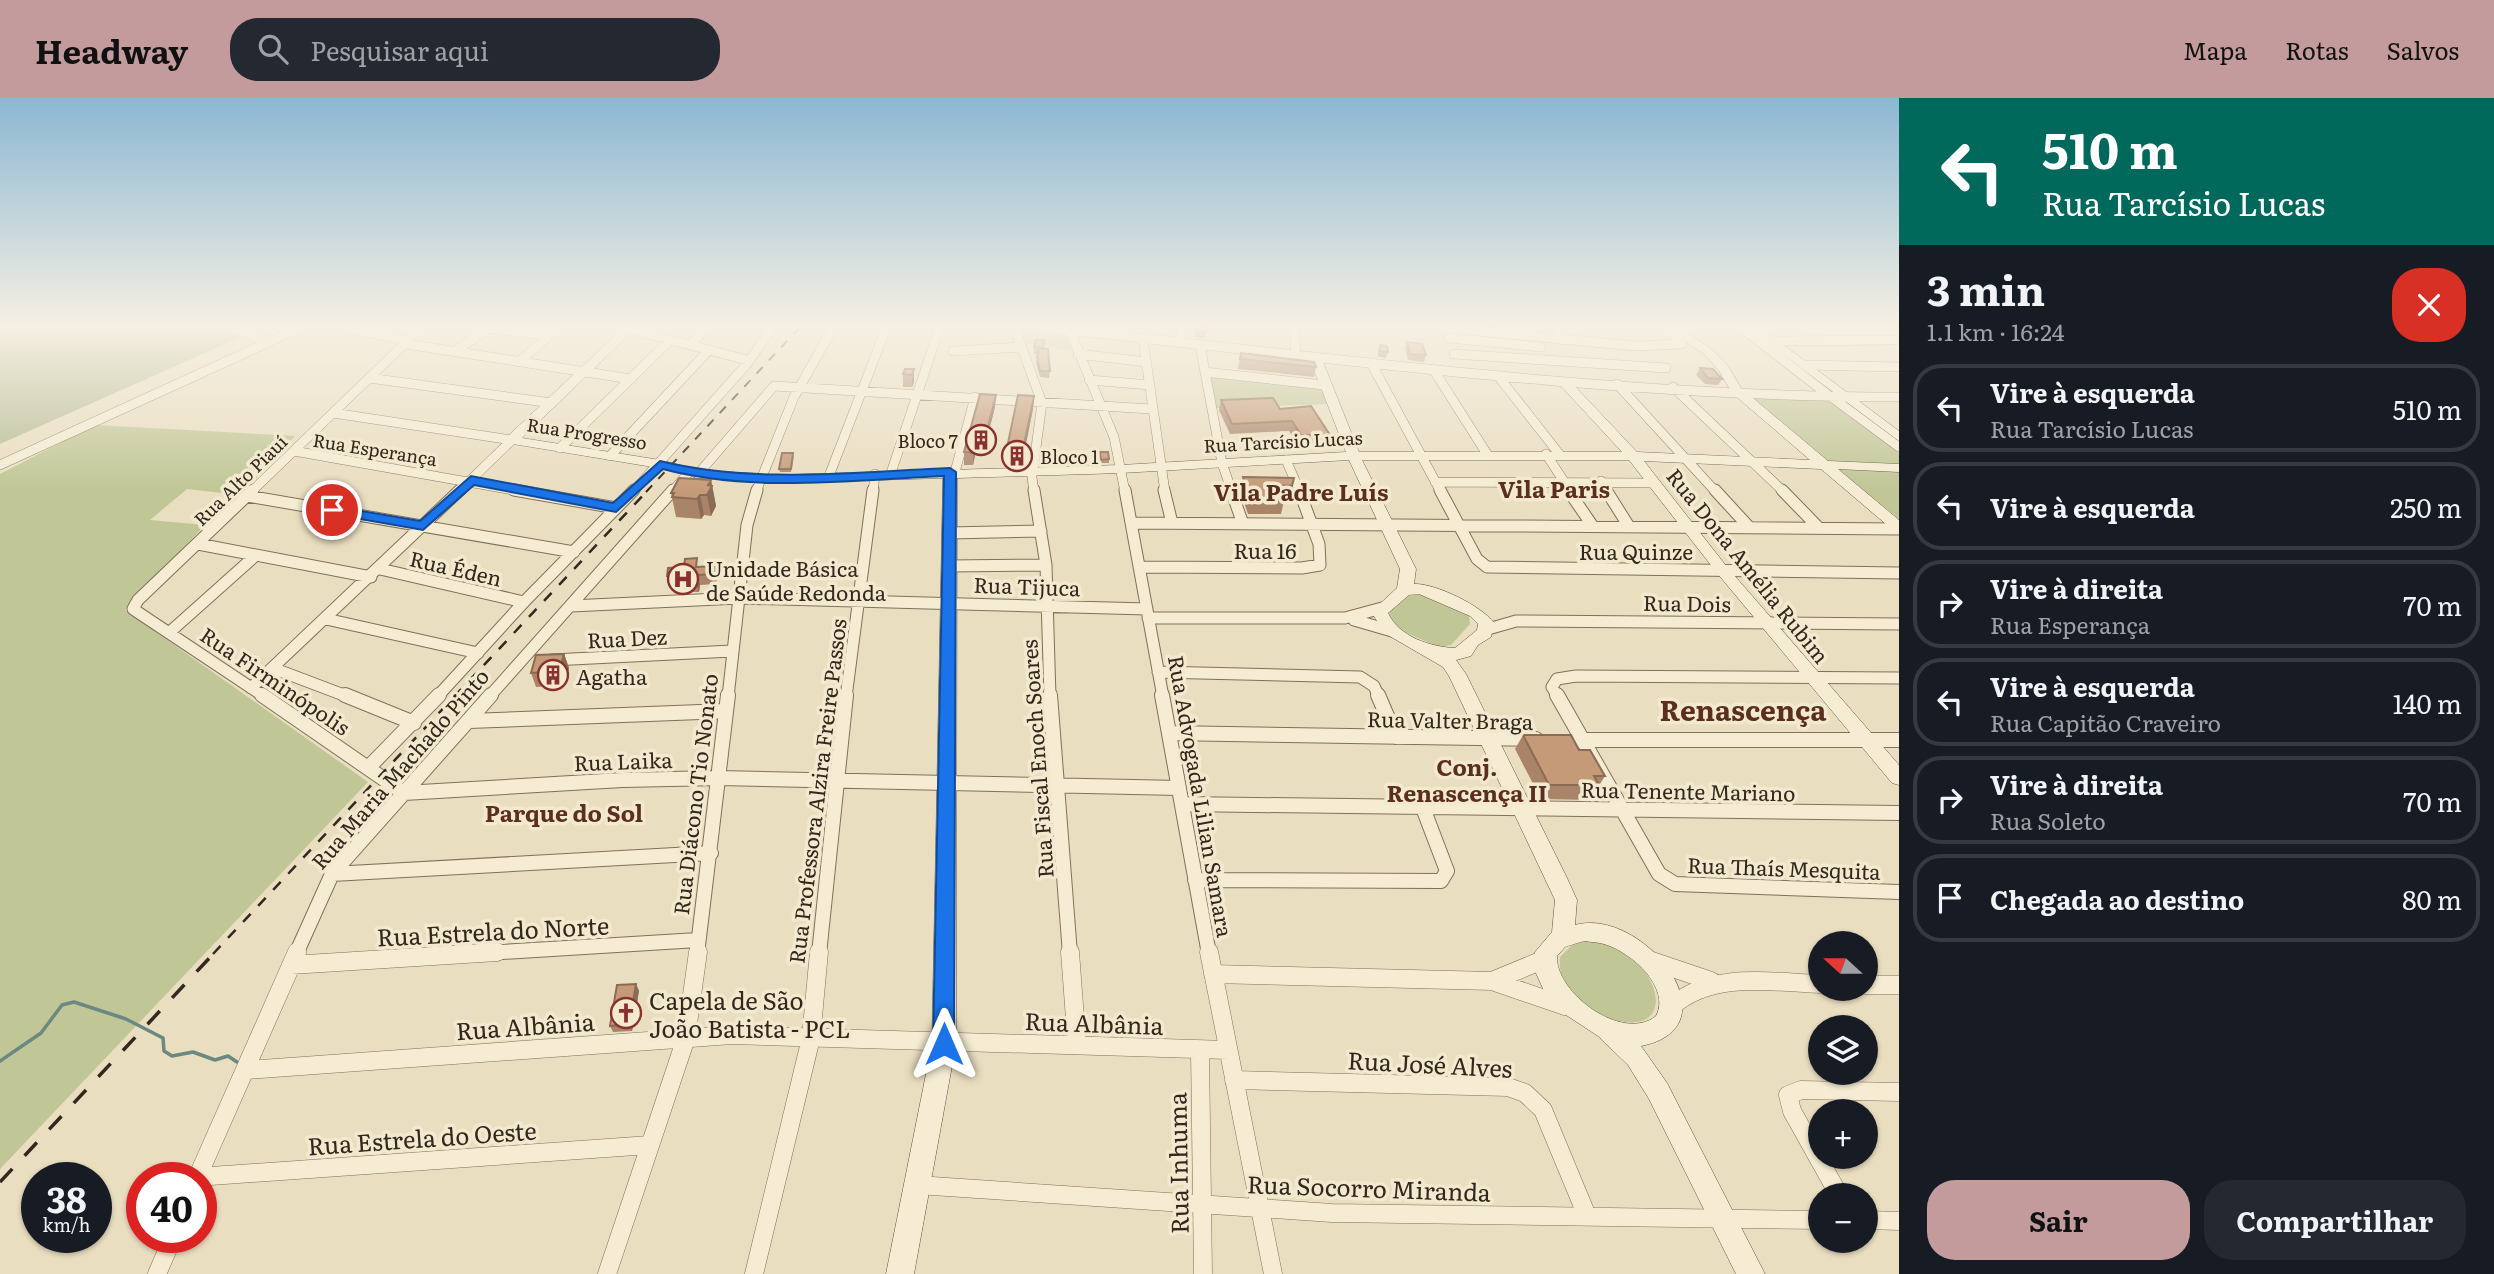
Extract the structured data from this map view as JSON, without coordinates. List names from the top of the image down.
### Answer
{
  "streets": {
    "street": [
      "Rua Progresso",
      "Rua Tarcísio Lucas",
      "Rua Esperança",
      "Rua Alto Piauí",
      "Rua 16",
      "Rua Quinze",
      "Rua Dona Amélia Rubim",
      "Rua Éden",
      "Rua Tijuca",
      "Rua Dois",
      "Rua Dez",
      "Rua Firminópolis",
      "Rua Valter Braga",
      "Rua Fiscal Enoch Soares",
      "Rua Laika",
      "Rua Maria Machado Pinto",
      "Rua Tenente Mariano",
      "Rua Professora Alzira Freire Passos",
      "Rua Diácono Tio Nonato",
      "Rua Advogada Lilian Samara",
      "Rua Thaís Mesquita",
      "Rua Estrela do Norte",
      "Rua Albânia",
      "Rua José Alves",
      "Rua Estrela do Oeste",
      "Rua Inhuma",
      "Rua Socorro Miranda"
    ]
  },
  "crossings": [
    ["Rua Progresso", "Rua Tarcísio Lucas"],
    ["Rua Progresso", "Rua Alto Piauí"],
    ["Rua Tarcísio Lucas", "Rua 16"],
    ["Rua Tarcísio Lucas", "Rua Dona Amélia Rubim"],
    ["Rua Tarcísio Lucas", "Rua Fiscal Enoch Soares"],
    ["Rua Tarcísio Lucas", "Rua Maria Machado Pinto"],
    ["Rua Tarcísio Lucas", "Rua Professora Alzira Freire Passos"],
    ["Rua Tarcísio Lucas", "Rua Diácono Tio Nonato"],
    ["Rua Tarcísio Lucas", "Rua Advogada Lilian Samara"],
    ["Rua Esperança", "Rua Alto Piauí"],
    ["Rua Alto Piauí", "Rua Éden"],
    ["Rua Alto Piauí", "Rua Firminópolis"],
    ["Rua 16", "Rua Advogada Lilian Samara"],
    ["Rua Quinze", "Rua Dona Amélia Rubim"],
    ["Rua Dona Amélia Rubim", "Rua Dois"],
    ["Rua Dona Amélia Rubim", "Rua Valter Braga"],
    ["Rua Tijuca", "Rua Fiscal Enoch Soares"],
    ["Rua Tijuca", "Rua Maria Machado Pinto"],
    ["Rua Tijuca", "Rua Professora Alzira Freire Passos"],
    ["Rua Tijuca", "Rua Diácono Tio Nonato"],
    ["Rua Tijuca", "Rua Advogada Lilian Samara"],
    ["Rua Dez", "Rua Maria Machado Pinto"],
    ["Rua Dez", "Rua Diácono Tio Nonato"],
    ["Rua Firminópolis", "Rua Laika"],
    ["Rua Firminópolis", "Rua Maria Machado Pinto"],
    ["Rua Valter Braga", "Rua Advogada Lilian Samara"],
    ["Rua Valter Braga", "Rua Thaís Mesquita"],
    ["Rua Fiscal Enoch Soares", "Rua Laika"],
    ["Rua Fiscal Enoch Soares", "Rua Albânia"],
    ["Rua Laika", "Rua Maria Machado Pinto"],
    ["Rua Laika", "Rua Professora Alzira Freire Passos"],
    ["Rua Laika", "Rua Diácono Tio Nonato"],
    ["Rua Laika", "Rua Advogada Lilian Samara"],
    ["Rua Maria Machado Pinto", "Rua Estrela do Norte"],
    ["Rua Maria Machado Pinto", "Rua Albânia"],
    ["Rua Tenente Mariano", "Rua Advogada Lilian Samara"],
    ["Rua Tenente Mariano", "Rua Thaís Mesquita"],
    ["Rua Professora Alzira Freire Passos", "Rua Albânia"],
    ["Rua Diácono Tio Nonato", "Rua Estrela do Norte"],
    ["Rua Diácono Tio Nonato", "Rua Albânia"],
    ["Rua Diácono Tio Nonato", "Rua Estrela do Oeste"],
    ["Rua Advogada Lilian Samara", "Rua Albânia"],
    ["Rua Advogada Lilian Samara", "Rua José Alves"],
    ["Rua Advogada Lilian Samara", "Rua Socorro Miranda"],
    ["Rua Albânia", "Rua Inhuma"],
    ["Rua José Alves", "Rua Socorro Miranda"],
    ["Rua Inhuma", "Rua Socorro Miranda"]
  ],
  "districts": [
    "Vila Paris",
    "Vila Padre Luís",
    "Renascença",
    "Conj. Renascença II",
    "Parque do Sol"
  ],
  "places": {
    "building": ["Bloco 7", "Bloco 1", "Agatha"],
    "hospital": ["Unidade Básica de Saúde Redonda"],
    "church": ["Capela de São João Batista - PCL"]
  },
  "north": "left",
  "page": {
    "header": "Headway",
    "search": "Pesquisar aqui",
    "nav": ["Mapa", "Rotas", "Salvos"],
    "turn": ["510 m", "Rua Tarcísio Lucas"],
    "heading": ["3 min", "1.1 km · 16:24"],
    "list": [
      {
        "name": "Vire à esquerda",
        "note": "Rua Tarcísio Lucas",
        "value": "510 m"
      },
      {
        "name": "Vire à esquerda",
        "value": "250 m"
      },
      {
        "name": "Vire à direita",
        "note": "Rua Esperança",
        "value": "70 m"
      },
      {
        "name": "Vire à esquerda",
        "note": "Rua Capitão Craveiro",
        "value": "140 m"
      },
      {
        "name": "Vire à direita",
        "note": "Rua Soleto",
        "value": "70 m"
      },
      {
        "name": "Chegada ao destino",
        "value": "80 m"
      }
    ],
    "map_buttons": ["+", "−"],
    "speed": "38 km/h",
    "limit": "40",
    "buttons": ["Sair", "Compartilhar"]
  }
}
